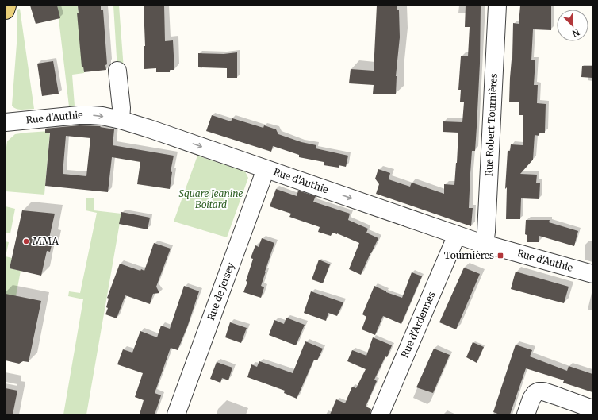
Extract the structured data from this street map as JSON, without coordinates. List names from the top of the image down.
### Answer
{
  "streets": {
    "street": [
      "Rue d'Authie",
      "Rue Robert Tournières",
      "Rue de Jersey",
      "Rue d'Ardennes"
    ]
  },
  "crossings": [
    ["Rue d'Authie", "Rue Robert Tournières"],
    ["Rue d'Authie", "Rue de Jersey"],
    ["Rue d'Authie", "Rue d'Ardennes"]
  ],
  "one_way": ["Rue d'Authie"],
  "parks": ["Square Jeanine Boitard"],
  "places": {
    "other": ["MMA"],
    "transit": ["Tournières"]
  },
  "north": "bottom right"
}
